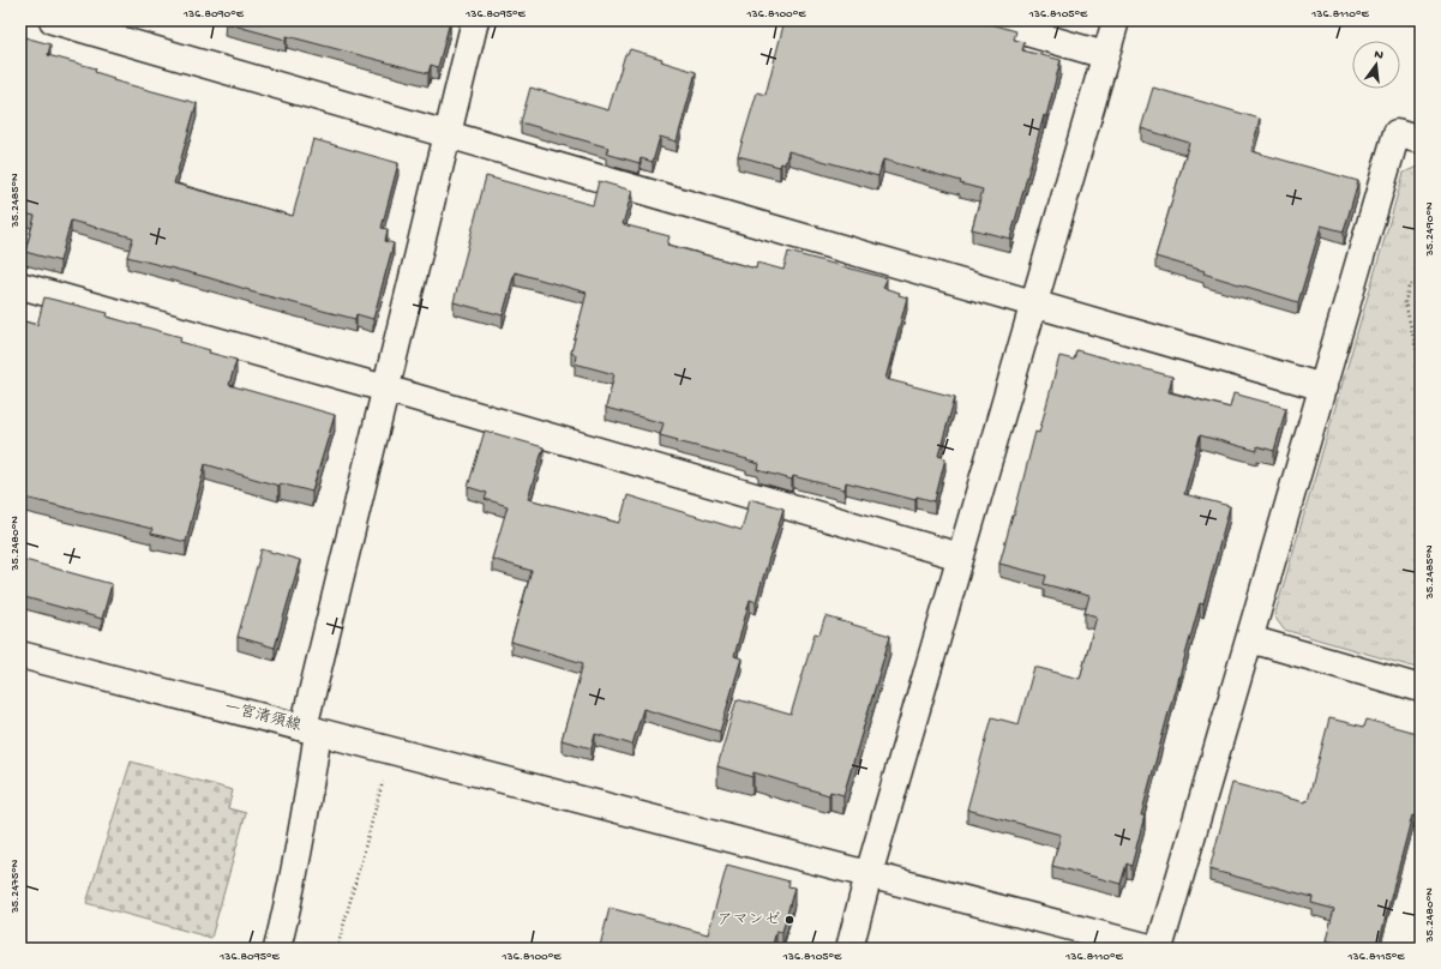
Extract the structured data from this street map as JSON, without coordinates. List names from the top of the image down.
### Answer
{
  "streets": {
    "street": ["一宮清須線"]
  },
  "places": ["アマンゼ"],
  "north": "top",
  "coordinates": [
    "136.8090°E",
    "136.8095°E",
    "136.8100°E",
    "136.8105°E",
    "136.8110°E",
    "35.2485°N",
    "35.2490°N",
    "35.2480°N",
    "35.2475°N",
    "136.8115°E"
  ]
}
